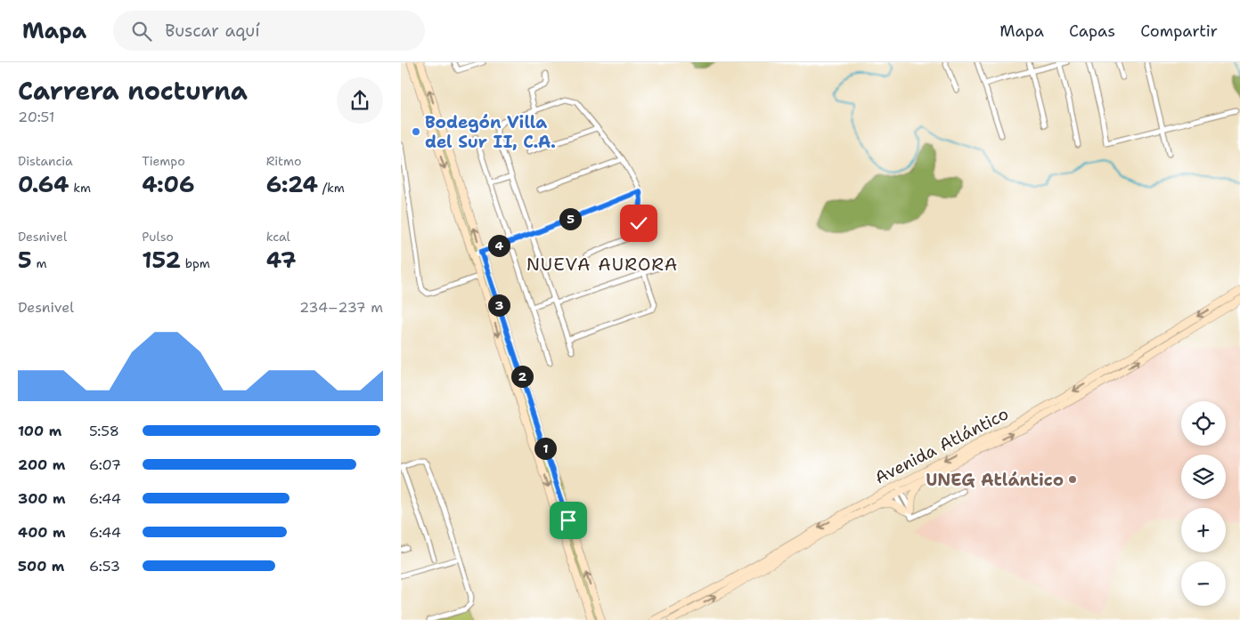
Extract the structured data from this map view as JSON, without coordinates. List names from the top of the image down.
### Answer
{
  "streets": {
    "main road": ["Avenida Atlántico"]
  },
  "districts": ["NUEVA AURORA"],
  "places": ["Bodegón Villa del Sur II, C.A.", "UNEG Atlántico"],
  "page": {
    "header": "Mapa",
    "search": "Buscar aquí",
    "nav": ["Mapa", "Capas", "Compartir"],
    "heading": ["Carrera nocturna", "20:51"],
    "stats": [
      ["Distancia", "0.64 km"],
      ["Tiempo", "4:06"],
      ["Ritmo", "6:24 /km"],
      ["Desnivel", "5 m"],
      ["Pulso", "152 bpm"],
      ["kcal", "47"]
    ],
    "pins": [
      "5",
      "4",
      "3",
      "2",
      "1"
    ],
    "chart": ["Desnivel", "234–237 m"],
    "map_buttons": ["+", "−"],
    "list": [
      {
        "name": "100 m",
        "note": "5:58"
      },
      {
        "name": "200 m",
        "note": "6:07"
      },
      {
        "name": "300 m",
        "note": "6:44"
      },
      {
        "name": "400 m",
        "note": "6:44"
      },
      {
        "name": "500 m",
        "note": "6:53"
      }
    ]
  }
}
